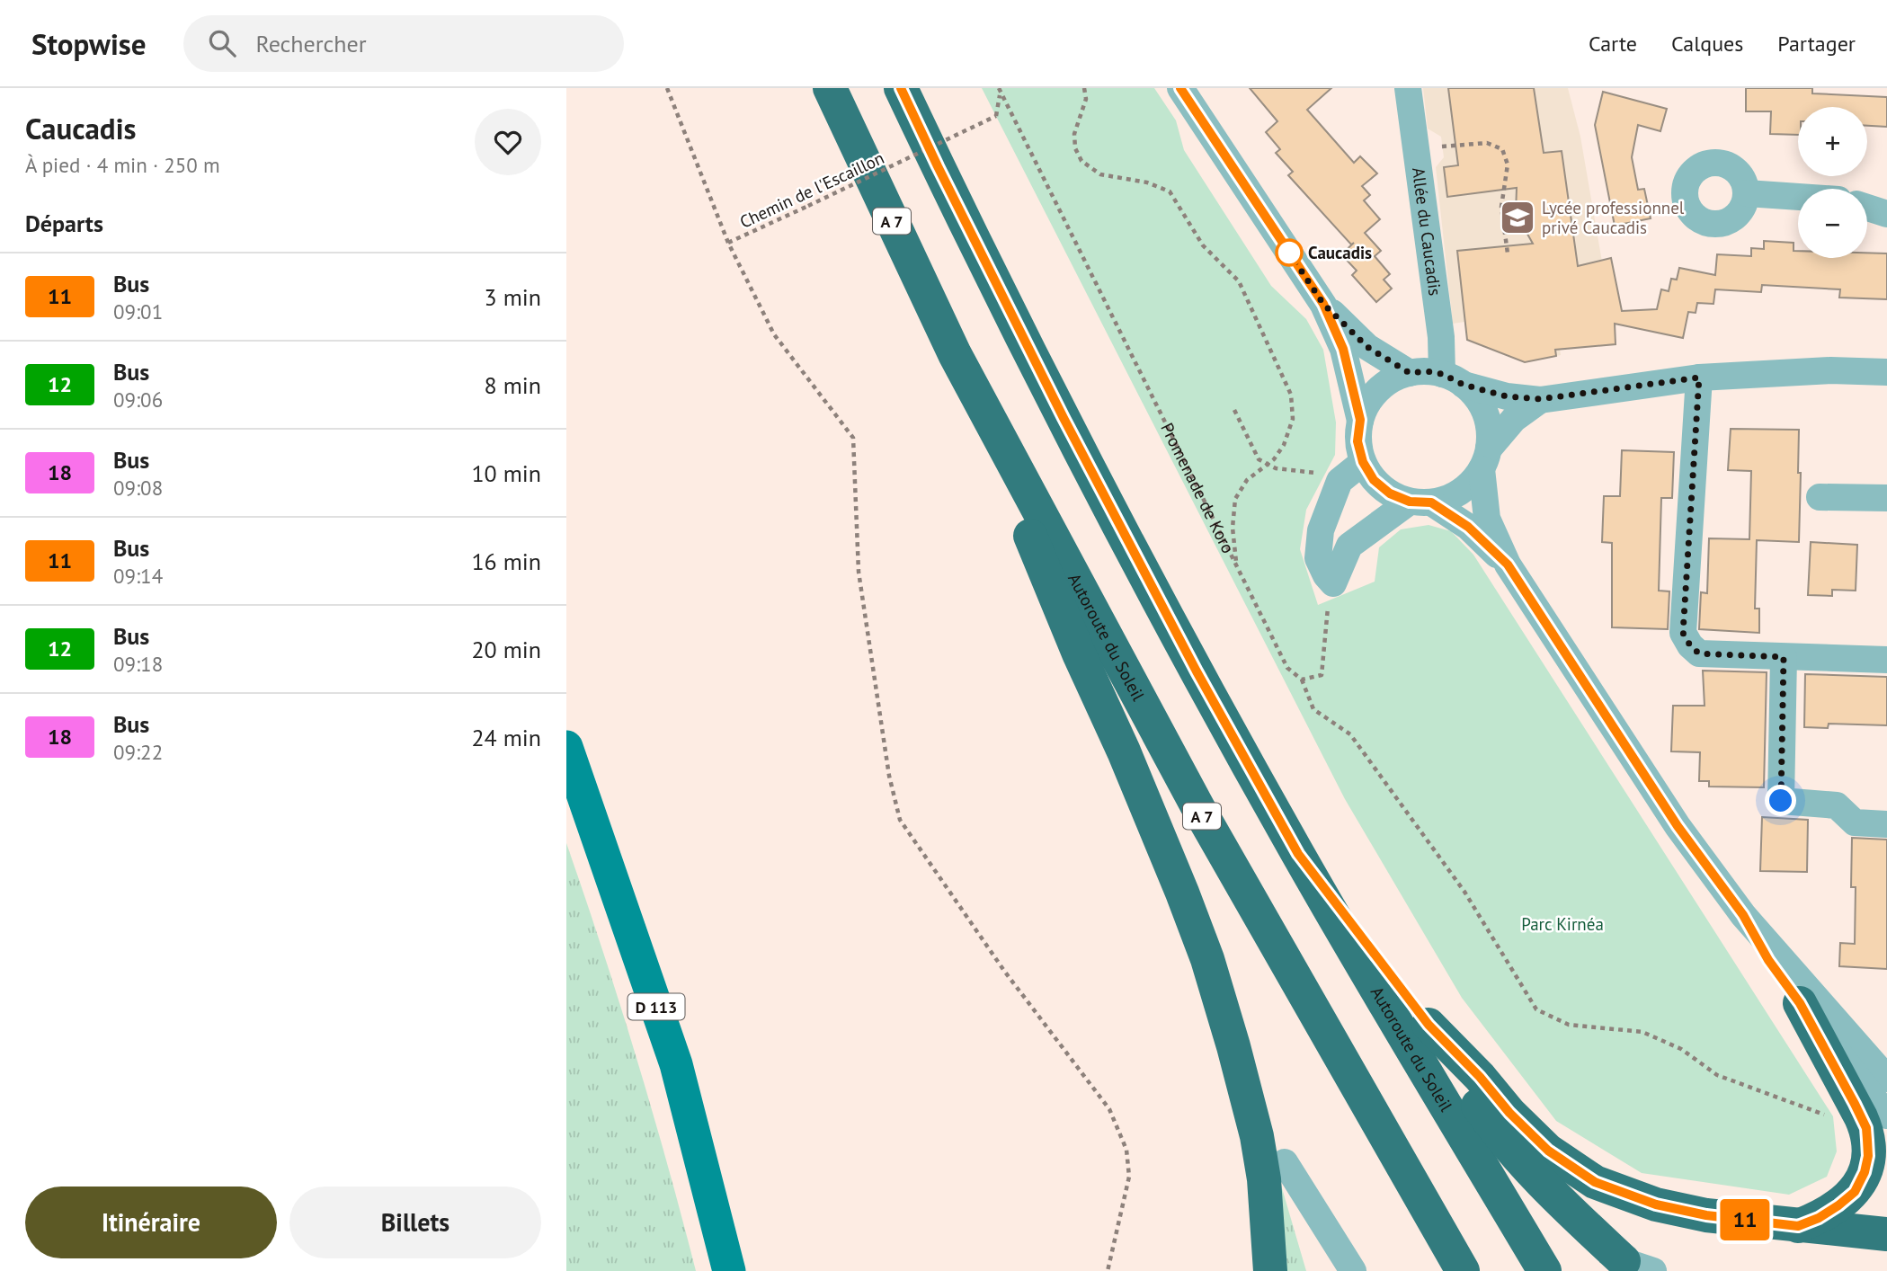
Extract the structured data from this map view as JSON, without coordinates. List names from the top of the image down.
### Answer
{
  "streets": {
    "highway": ["A 7", "Autoroute du Soleil"],
    "main road": ["D 113"],
    "street": ["Allée du Caucadis"],
    "path": ["Chemin de l'Escaillon", "Promenade de Koro"]
  },
  "crossings": [
    ["Chemin de l'Escaillon", "Promenade de Koro"]
  ],
  "parks": ["Parc Kirnéa"],
  "places": {
    "school or university": ["Lycée professionnel privé Caucadis"],
    "other": ["Caucadis"]
  },
  "lines": ["bus line 11"],
  "page": {
    "header": "Stopwise",
    "search": "Rechercher",
    "nav": ["Carte", "Calques", "Partager"],
    "heading": [
      ["Caucadis", "À pied · 4 min · 250 m"],
      "Départs"
    ],
    "on_map": "11",
    "map_buttons": ["+", "−"],
    "list": [
      {
        "mark": "11",
        "name": "Bus",
        "note": "09:01",
        "value": "3 min"
      },
      {
        "mark": "12",
        "name": "Bus",
        "note": "09:06",
        "value": "8 min"
      },
      {
        "mark": "18",
        "name": "Bus",
        "note": "09:08",
        "value": "10 min"
      },
      {
        "mark": "11",
        "name": "Bus",
        "note": "09:14",
        "value": "16 min"
      },
      {
        "mark": "12",
        "name": "Bus",
        "note": "09:18",
        "value": "20 min"
      },
      {
        "mark": "18",
        "name": "Bus",
        "note": "09:22",
        "value": "24 min"
      }
    ],
    "buttons": ["Itinéraire", "Billets"]
  }
}
